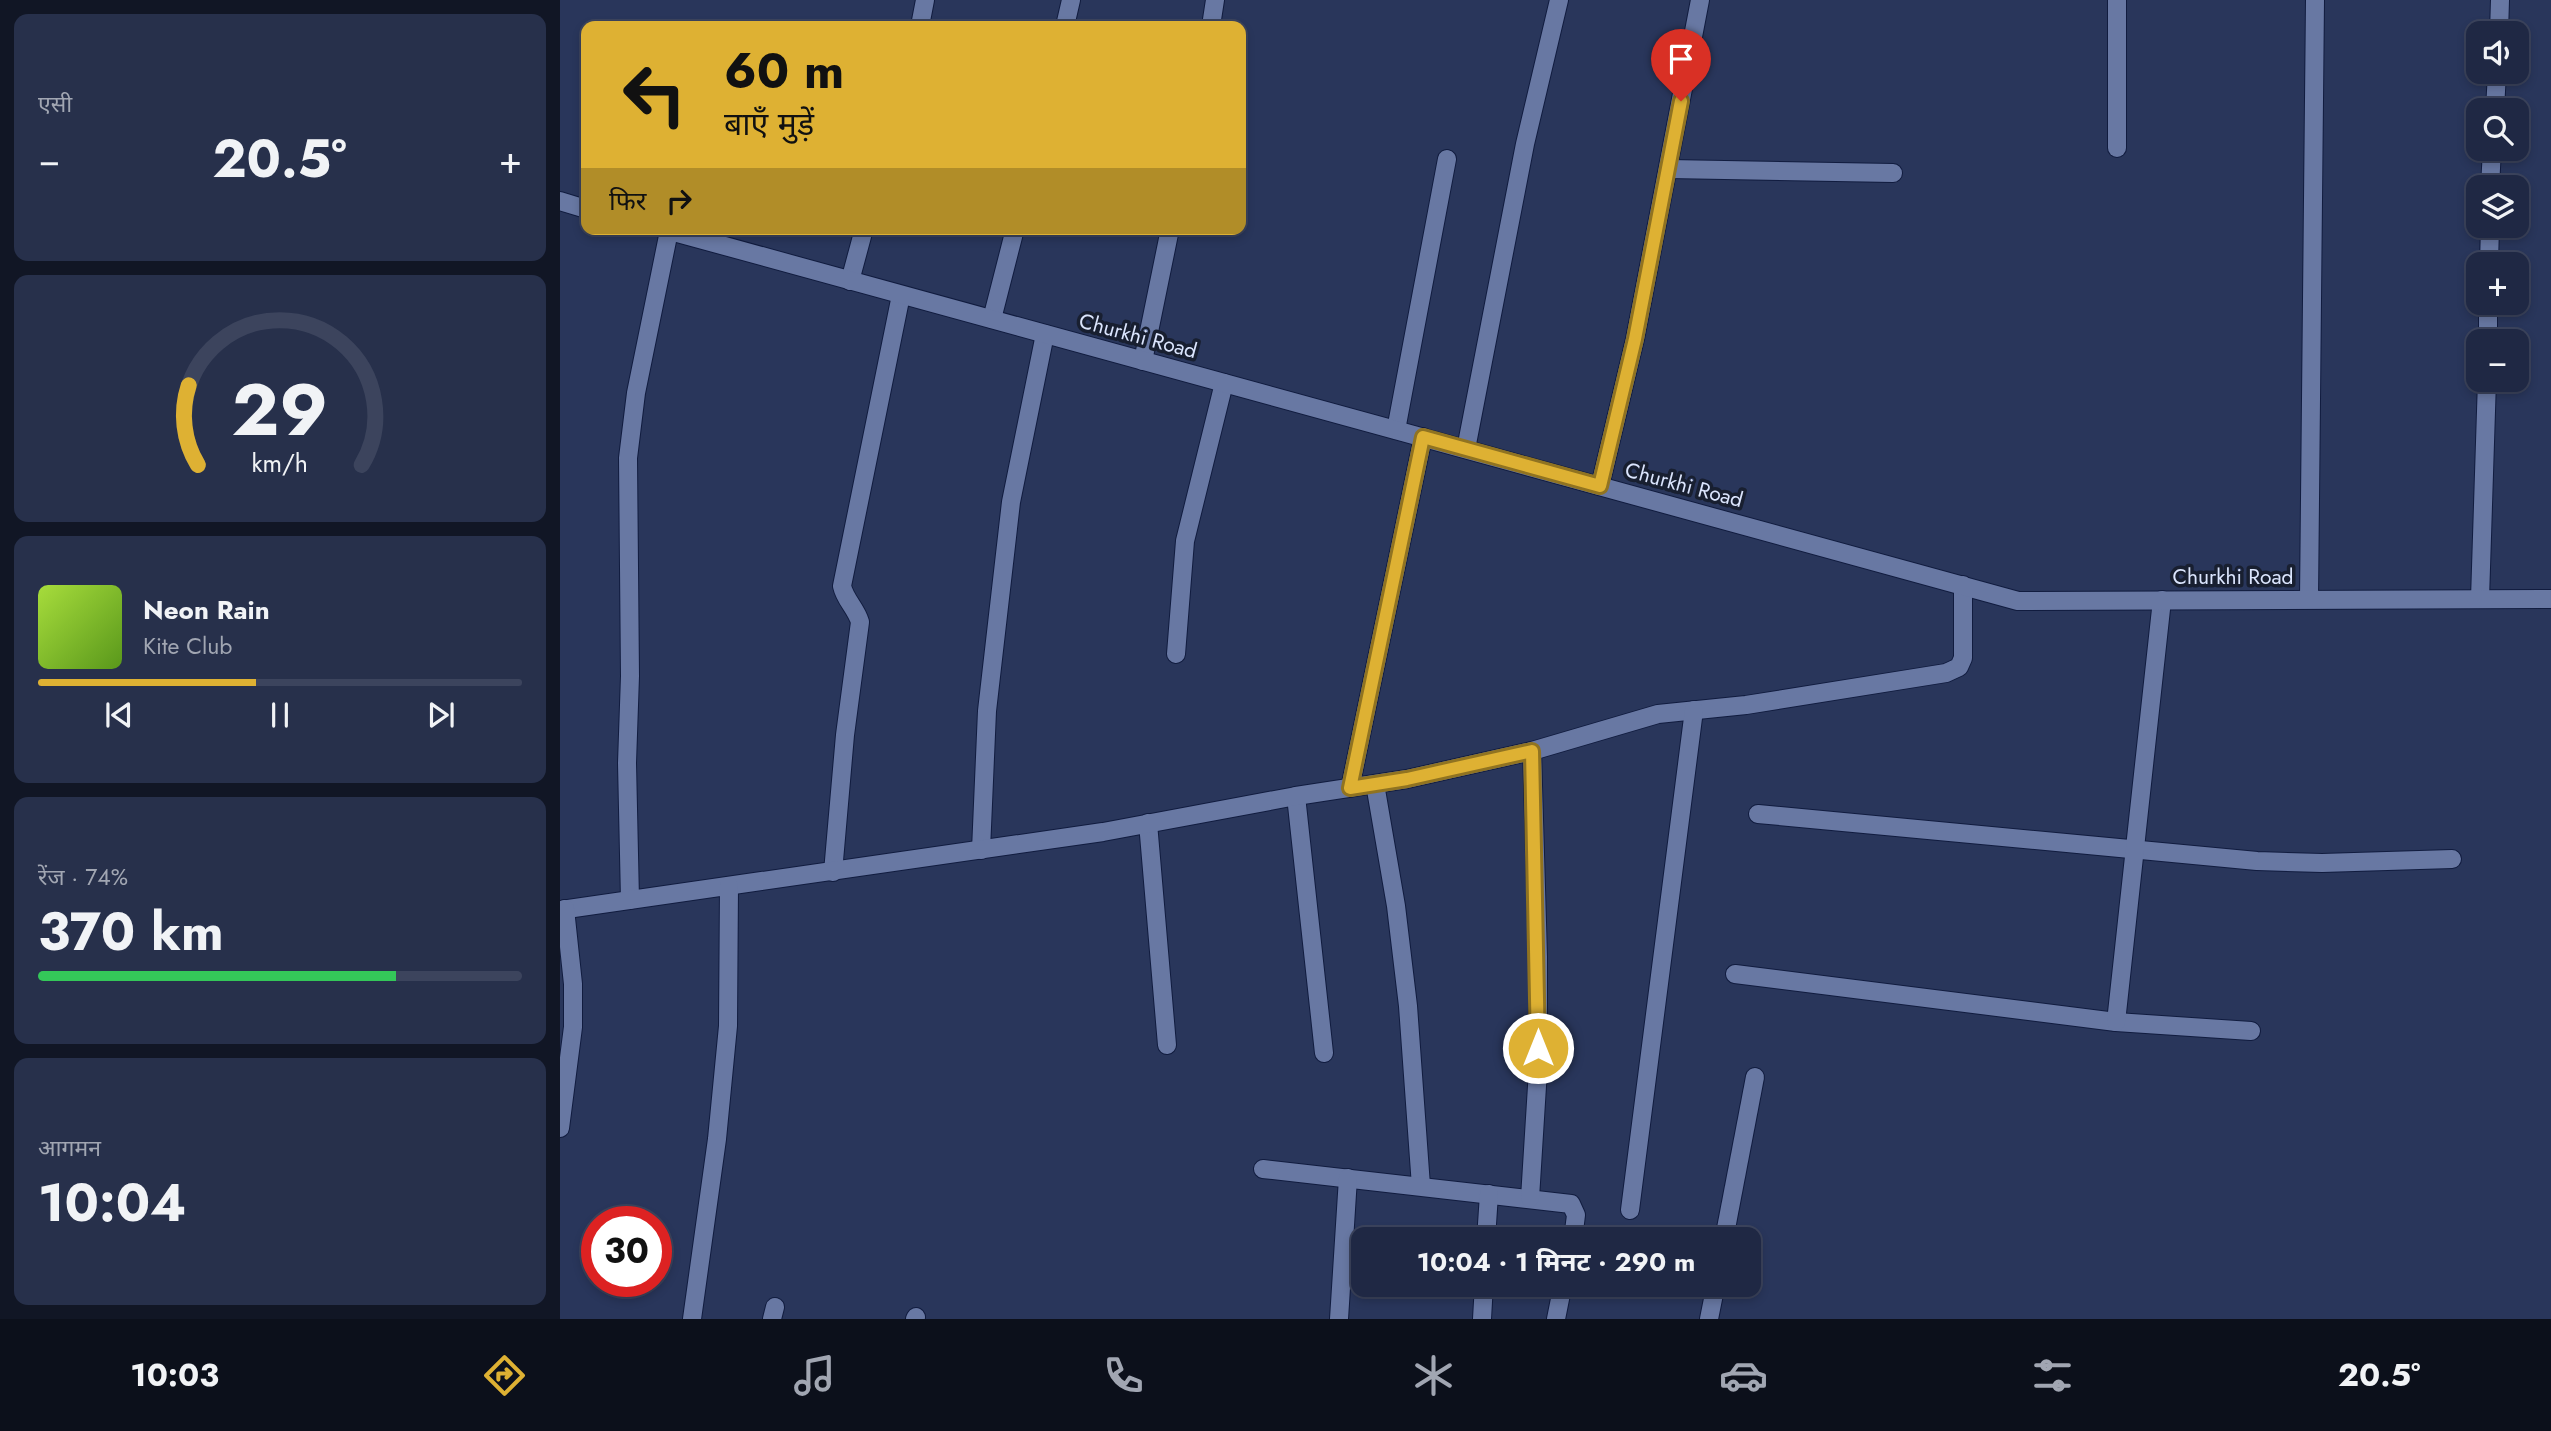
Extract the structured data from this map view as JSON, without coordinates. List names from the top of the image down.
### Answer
{
  "streets": {
    "street": ["Churkhi Road"]
  },
  "page": {
    "tile": [
      "एसी",
      ["रेंज · 74%", "370 km"],
      ["आगमन", "10:04"]
    ],
    "map_buttons": ["+", "−"],
    "turn": ["60 m", "बाएँ मुड़ें"],
    "heat": ["−", "20.5°", "+"],
    "then": "फिर",
    "song": ["Neon Rain", "Kite Club"],
    "limit": "30",
    "trip": "10:04 · 1 मिनट · 290 m",
    "tabs": ["10:03", "20.5°"],
    "gauge": ["29", "km/h"]
  }
}
